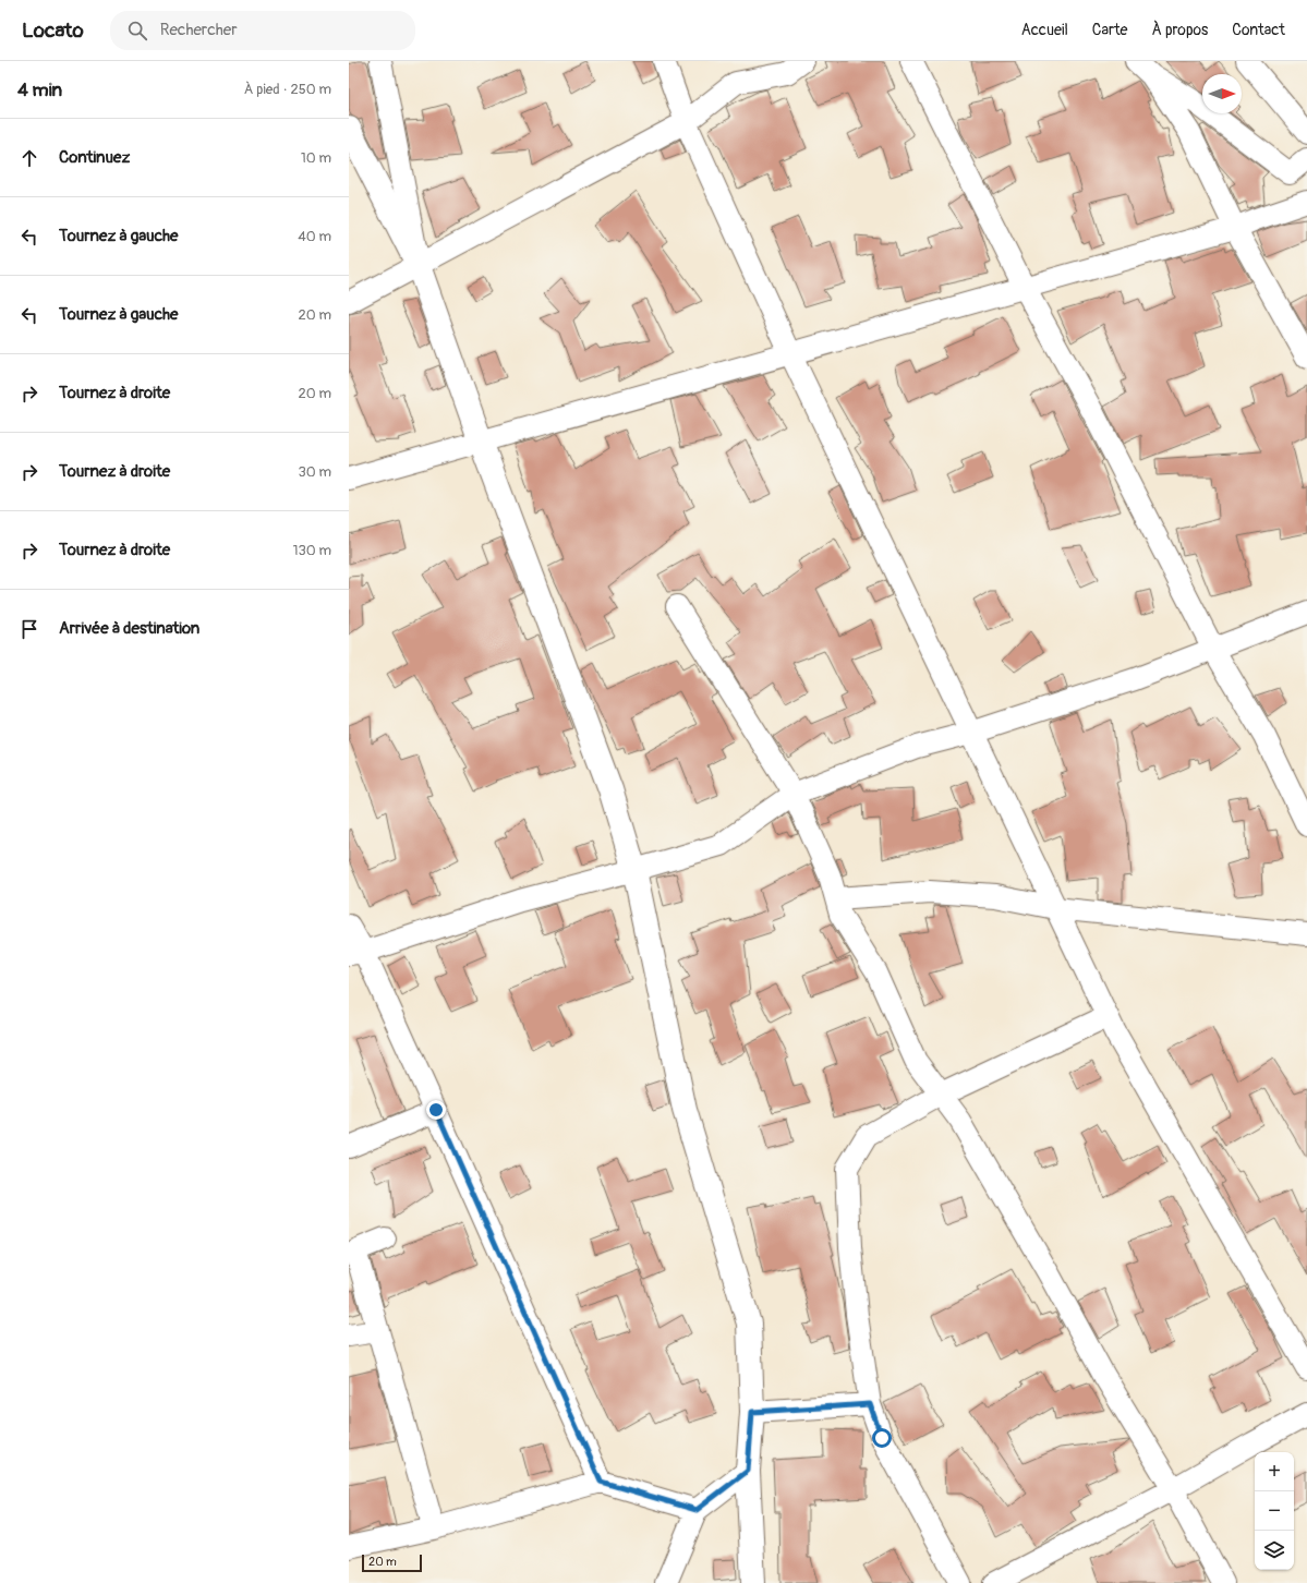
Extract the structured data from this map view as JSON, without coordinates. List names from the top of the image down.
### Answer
{
  "scale_bar": "20 m",
  "north": "right",
  "page": {
    "header": "Locato",
    "search": "Rechercher",
    "nav": [
      "Accueil",
      "Carte",
      "À propos",
      "Contact"
    ],
    "heading": ["4 min", "À pied · 250 m"],
    "list": [
      ["Continuez", "10 m"],
      ["Tournez à gauche", "40 m"],
      ["Tournez à gauche", "20 m"],
      ["Tournez à droite", "20 m"],
      ["Tournez à droite", "30 m"],
      ["Tournez à droite", "130 m"],
      "Arrivée à destination"
    ],
    "map_buttons": ["+", "−"],
    "scale": "20 m"
  }
}
